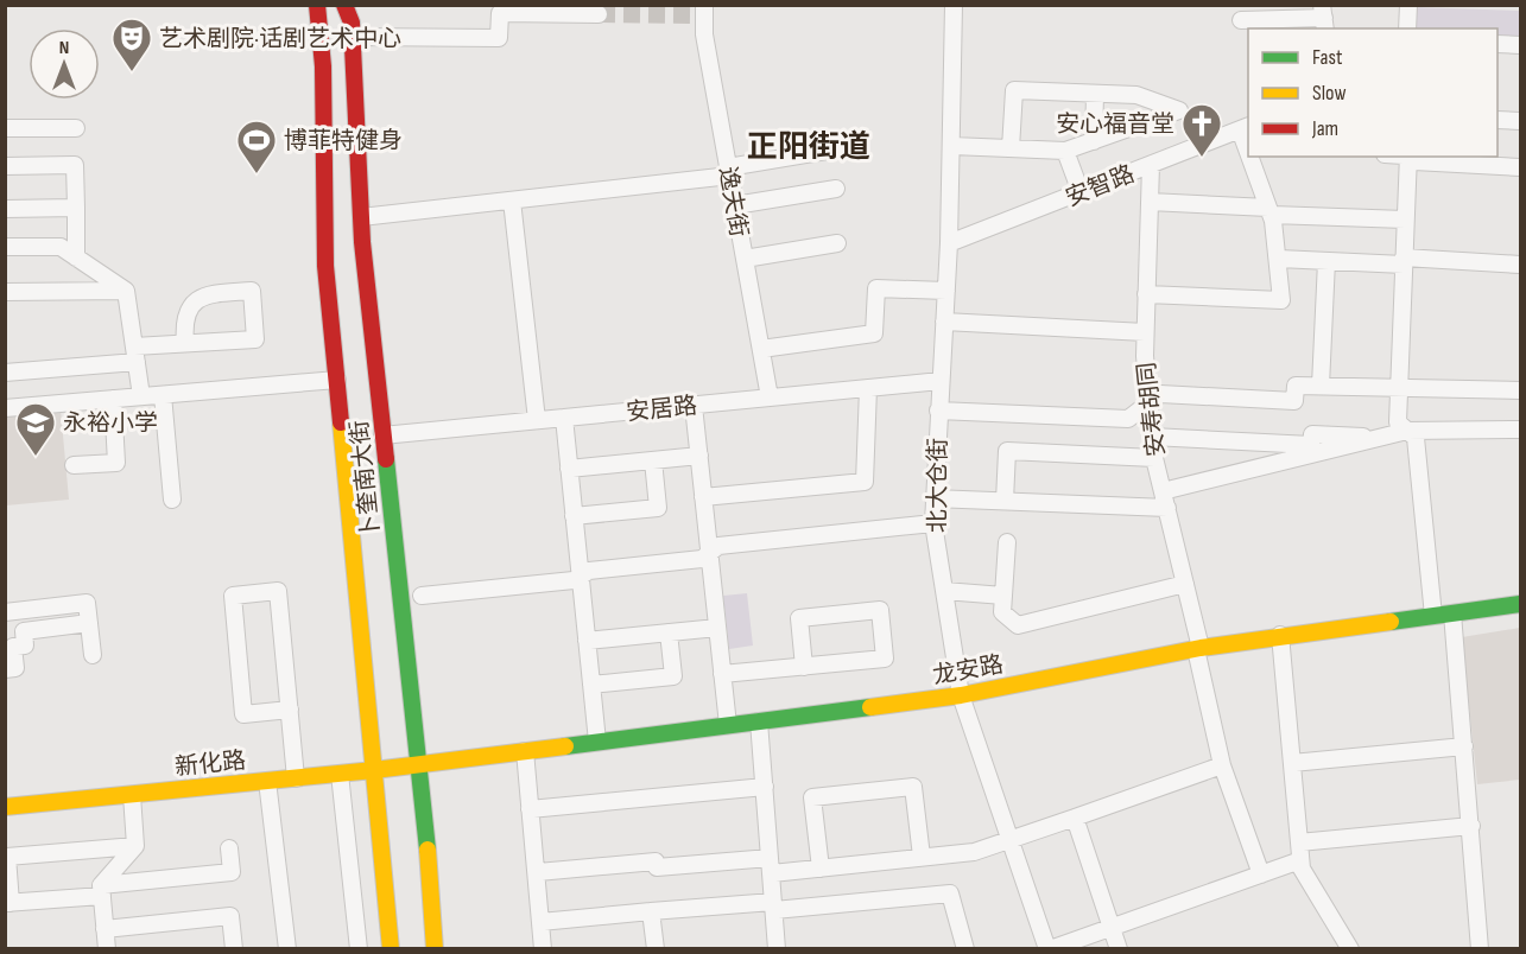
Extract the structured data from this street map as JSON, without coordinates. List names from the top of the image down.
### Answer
{
  "streets": {
    "main road": ["卜奎南大街", "龙安路", "新化路"],
    "street": [
      "安智路",
      "逸夫街",
      "安居路",
      "安寿胡同",
      "北大仓街"
    ]
  },
  "crossings": [
    ["安智路", "安寿胡同"],
    ["安智路", "北大仓街"],
    ["逸夫街", "安居路"],
    ["安居路", "卜奎南大街"],
    ["安居路", "北大仓街"],
    ["安寿胡同", "龙安路"],
    ["卜奎南大街", "龙安路"],
    ["卜奎南大街", "新化路"],
    ["北大仓街", "龙安路"],
    ["龙安路", "新化路"]
  ],
  "districts": ["正阳街道"],
  "places": {
    "theatre": ["艺术剧院·话剧艺术中心"],
    "church": ["安心福音堂"],
    "sports": ["博菲特健身"],
    "school or university": ["永裕小学"]
  },
  "legend": ["Fast", "Slow", "Jam"],
  "north": "top"
}
